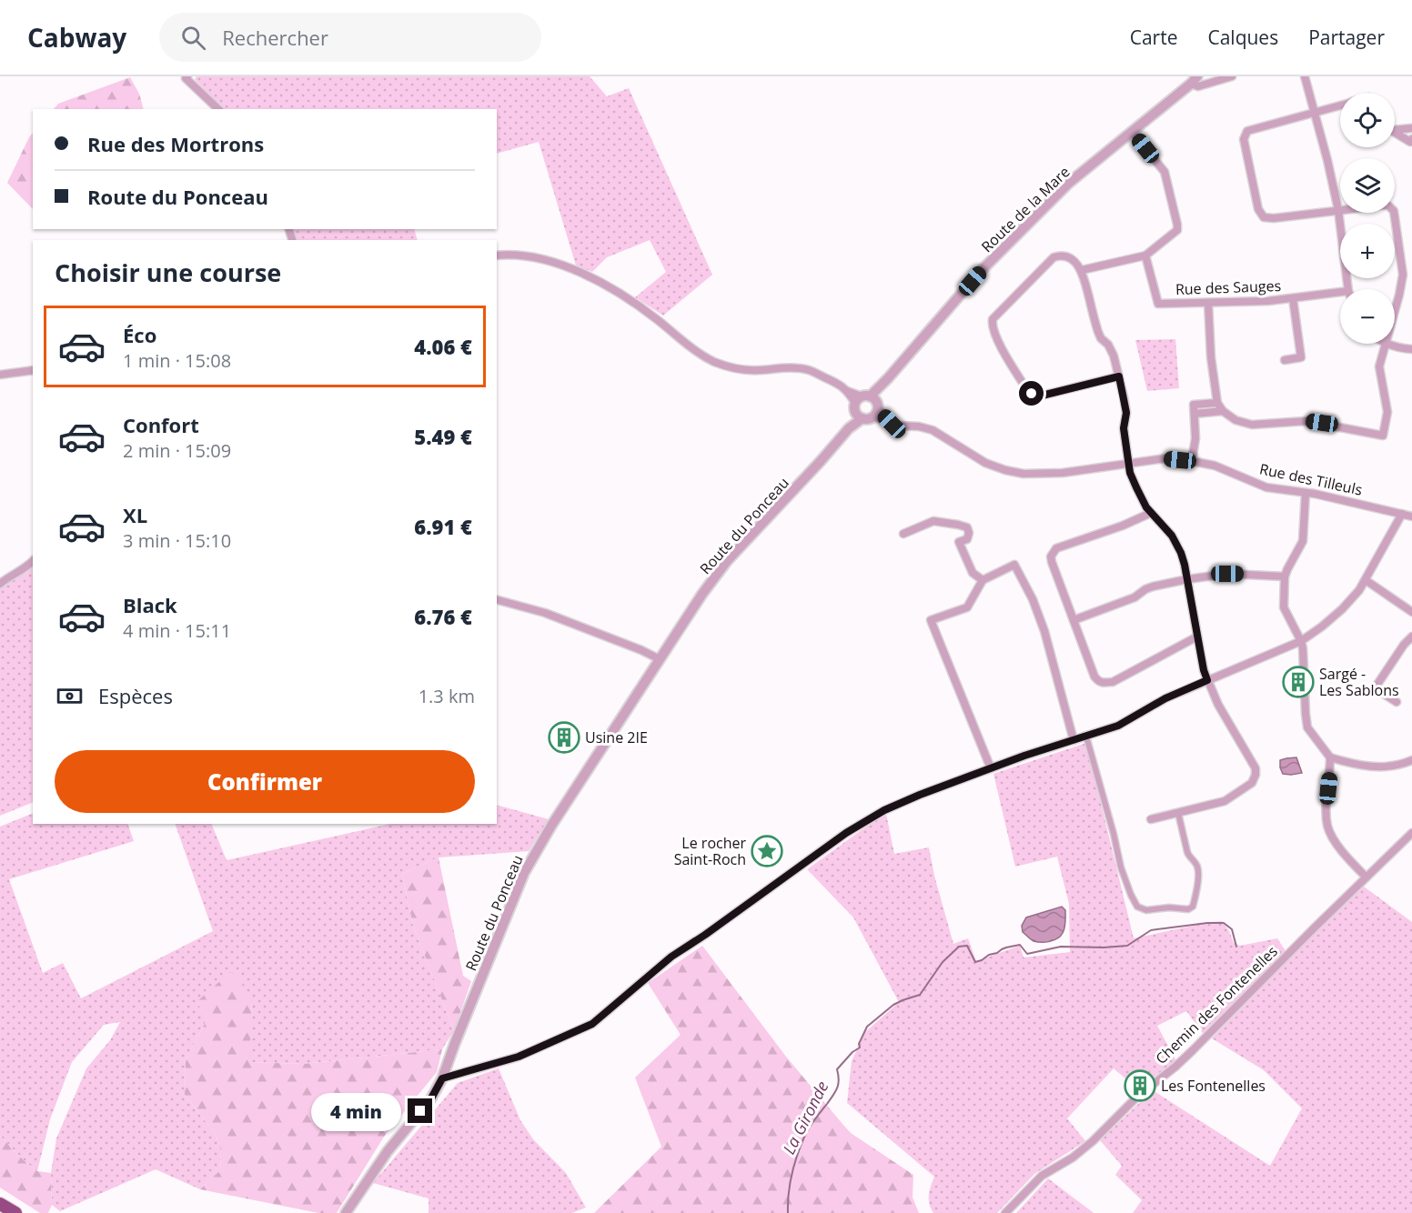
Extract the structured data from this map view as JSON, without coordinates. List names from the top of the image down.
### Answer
{
  "streets": {
    "street": [
      "Route de la Mare",
      "Rue des Sauges",
      "Rue des Tilleuls",
      "Route du Ponceau",
      "Chemin des Fontenelles"
    ]
  },
  "crossings": [
    ["Route de la Mare", "Rue des Tilleuls"],
    ["Route de la Mare", "Route du Ponceau"],
    ["Rue des Tilleuls", "Route du Ponceau"]
  ],
  "water": ["La Gironde"],
  "places": {
    "building": ["Sargé - Les Sablons", "Usine 2IE", "Les Fontenelles"],
    "place": ["Le rocher Saint-Roch"]
  },
  "page": {
    "header": "Cabway",
    "search": "Rechercher",
    "nav": ["Carte", "Calques", "Partager"],
    "map_buttons": ["+", "−"],
    "banner": ["Rue des Mortrons", "Route du Ponceau"],
    "heading": "Choisir une course",
    "list": [
      {
        "name": "Éco",
        "note": "1 min · 15:08",
        "value": "4.06 €"
      },
      {
        "name": "Confort",
        "note": "2 min · 15:09",
        "value": "5.49 €"
      },
      {
        "name": "XL",
        "note": "3 min · 15:10",
        "value": "6.91 €"
      },
      {
        "name": "Black",
        "note": "4 min · 15:11",
        "value": "6.76 €"
      }
    ],
    "pay": ["Espèces", "1.3 km"],
    "buttons": "Confirmer",
    "bubble": "4 min"
  }
}
